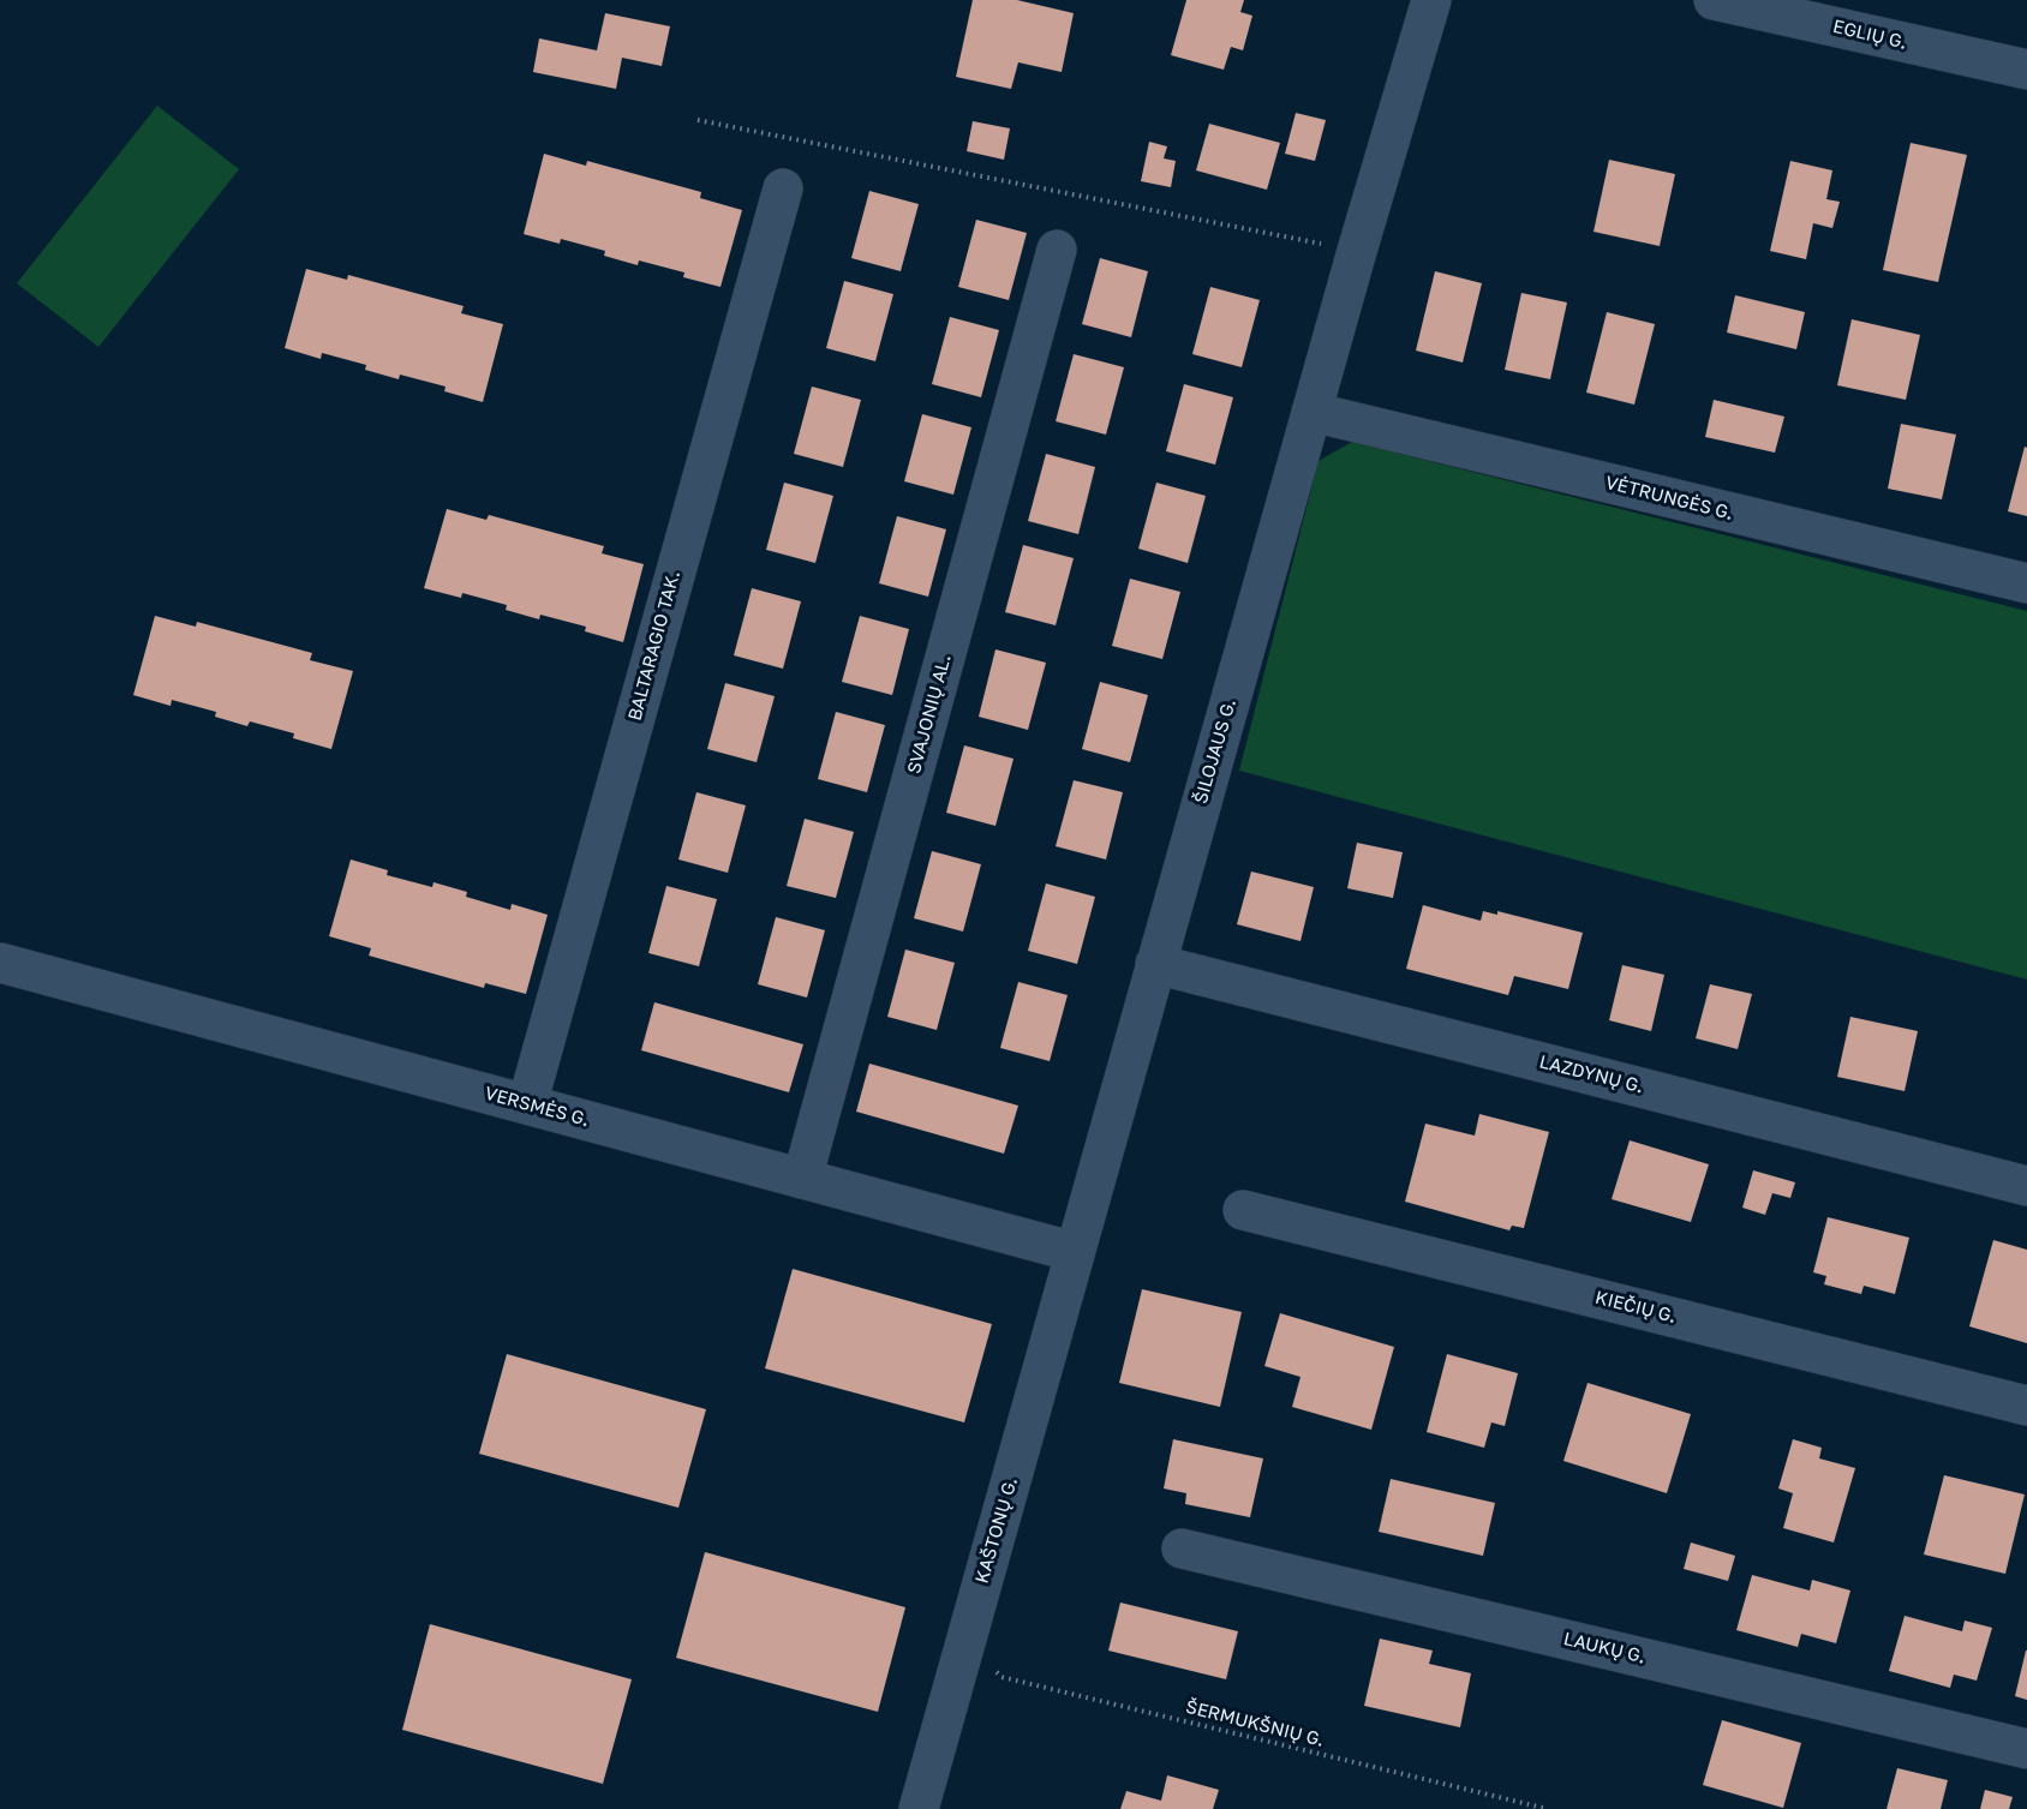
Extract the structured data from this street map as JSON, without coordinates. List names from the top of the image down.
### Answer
{
  "streets": {
    "street": [
      "EGLIŲ G.",
      "VĖTRUNGĖS G.",
      "BALTARAGIO TAK.",
      "SVAJONIŲ AL.",
      "ŠILOJAUS G.",
      "LAZDYNŲ G.",
      "VERSMĖS G.",
      "KIEČIŲ G.",
      "KAŠTONŲ G.",
      "LAUKŲ G."
    ],
    "path": ["ŠERMUKŠNIŲ G."]
  },
  "crossings": [
    ["VĖTRUNGĖS G.", "ŠILOJAUS G."],
    ["BALTARAGIO TAK.", "VERSMĖS G."],
    ["SVAJONIŲ AL.", "VERSMĖS G."],
    ["ŠILOJAUS G.", "LAZDYNŲ G."],
    ["ŠILOJAUS G.", "VERSMĖS G."],
    ["ŠILOJAUS G.", "KAŠTONŲ G."],
    ["VERSMĖS G.", "KAŠTONŲ G."],
    ["KAŠTONŲ G.", "ŠERMUKŠNIŲ G."]
  ]
}
